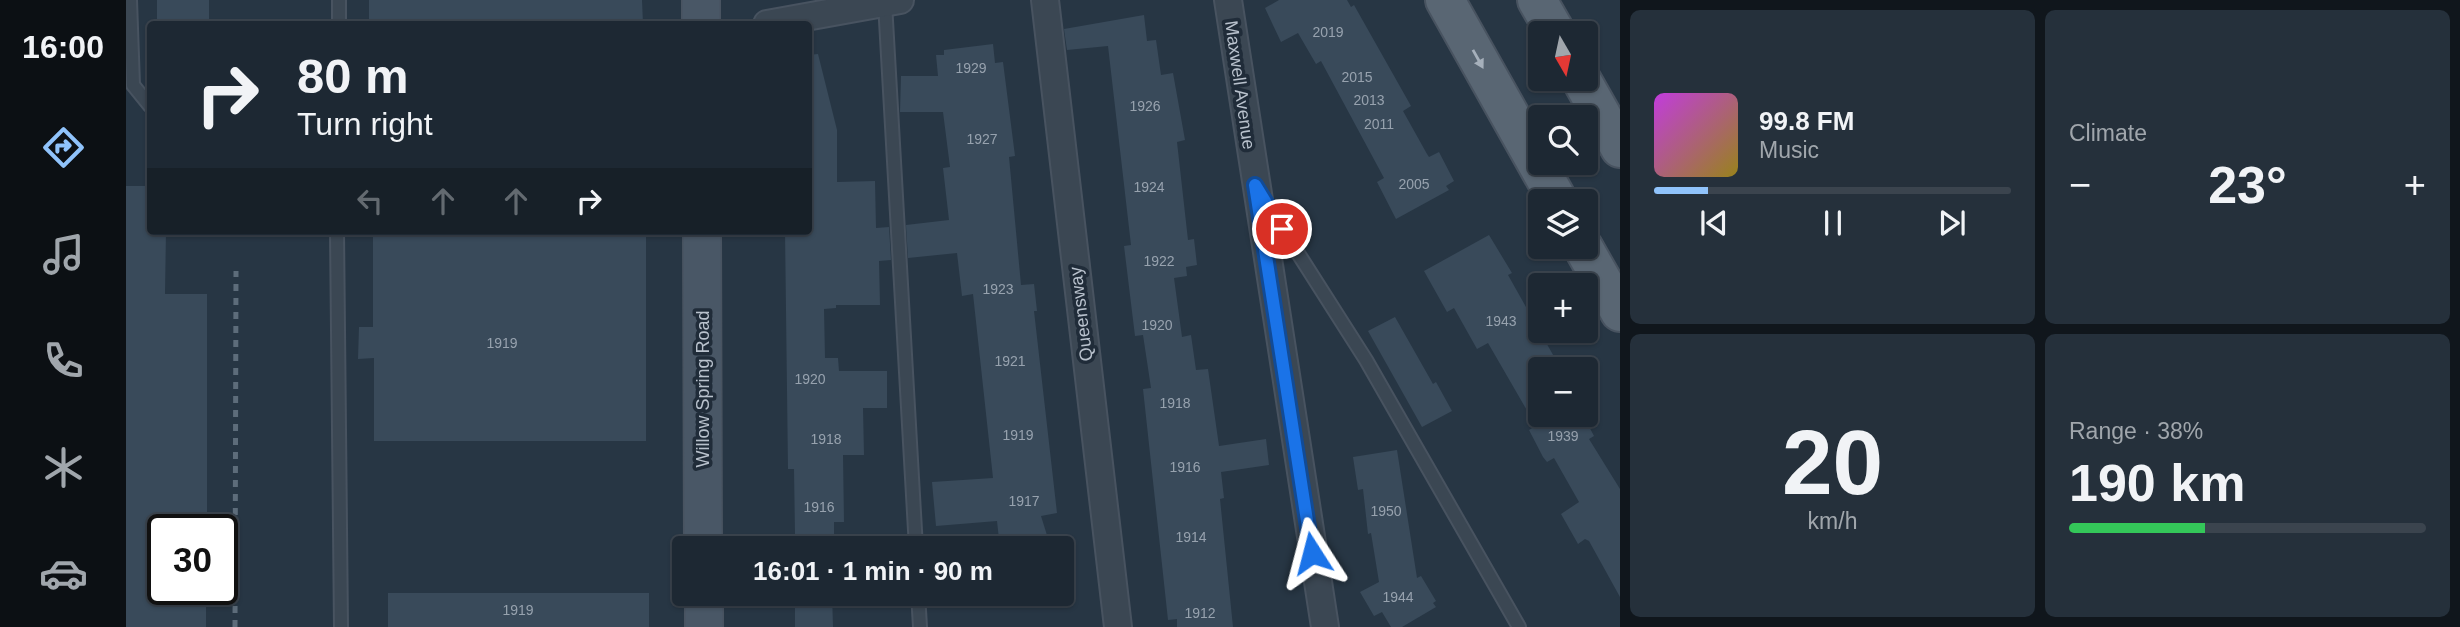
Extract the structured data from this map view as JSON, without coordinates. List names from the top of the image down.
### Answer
{
  "streets": {
    "street": ["Maxwell Avenue", "Queensway", "Willow Spring Road"]
  },
  "house_numbers": [
    "2019",
    "1929",
    "2015",
    "2013",
    "1926",
    "2011",
    "1927",
    "2005",
    "1924",
    "1922",
    "1923",
    "1943",
    "1920",
    "1919",
    "1921",
    "1920",
    "1918",
    "1919",
    "1939",
    "1918",
    "1916",
    "1917",
    "1916",
    "1950",
    "1914",
    "1944",
    "1919",
    "1912"
  ],
  "north": "bottom",
  "page": {
    "tabs": "16:00",
    "tile": [
      "Climate",
      ["20", "km/h"],
      ["Range · 38%", "190 km"]
    ],
    "map_buttons": ["+", "−"],
    "turn": ["80 m", "Turn right"],
    "song": ["99.8 FM", "Music"],
    "heat": ["−", "23°", "+"],
    "limit": "30",
    "trip": "16:01 · 1 min · 90 m"
  }
}
